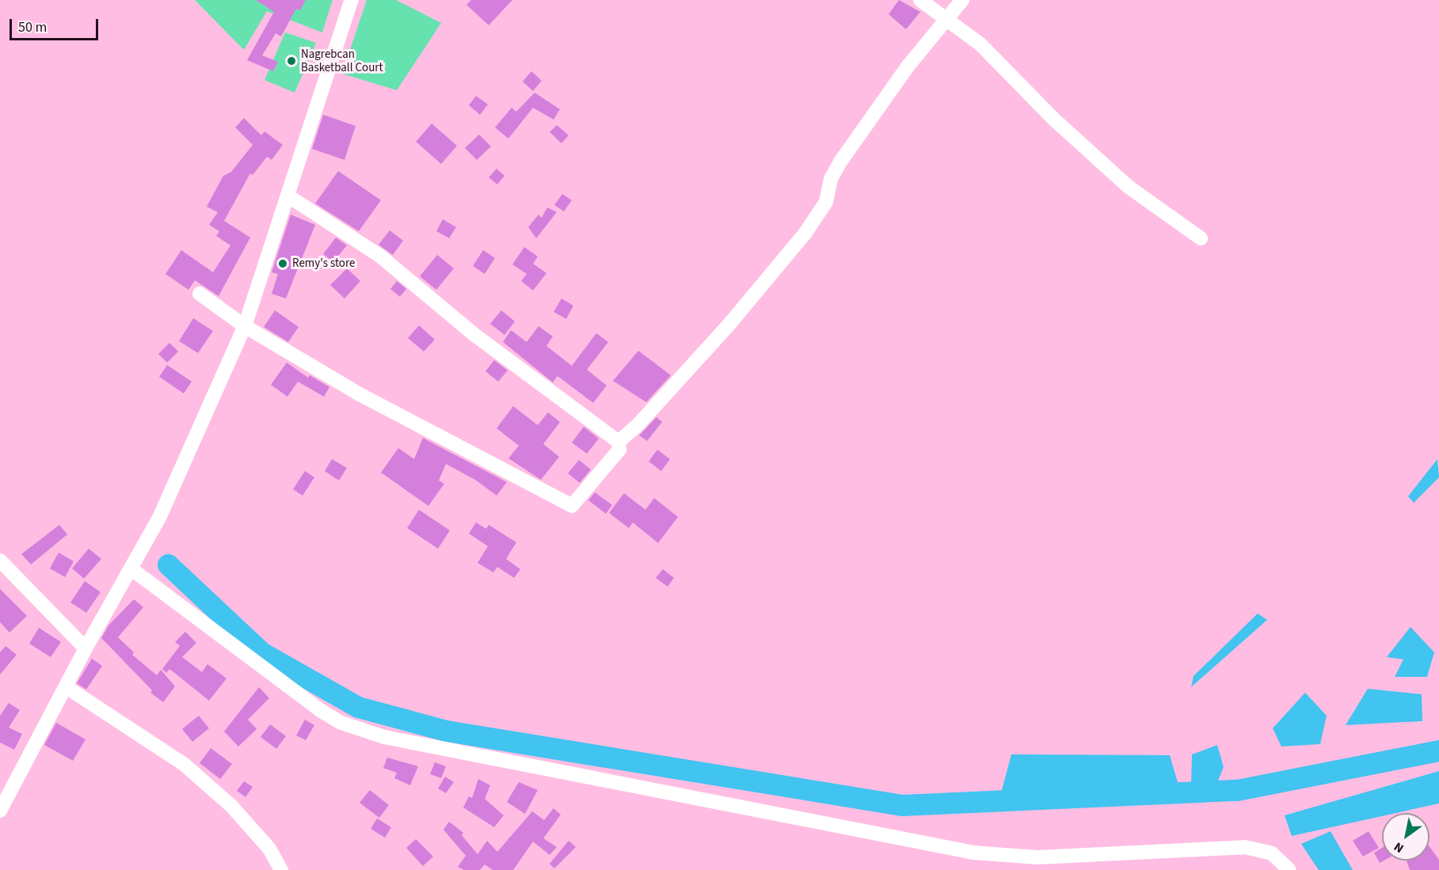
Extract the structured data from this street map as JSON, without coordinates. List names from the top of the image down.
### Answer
{
  "places": ["Nagrebcan Basketball Court", "Remy's store"],
  "scale_bar": "50 m",
  "north": "bottom left"
}
